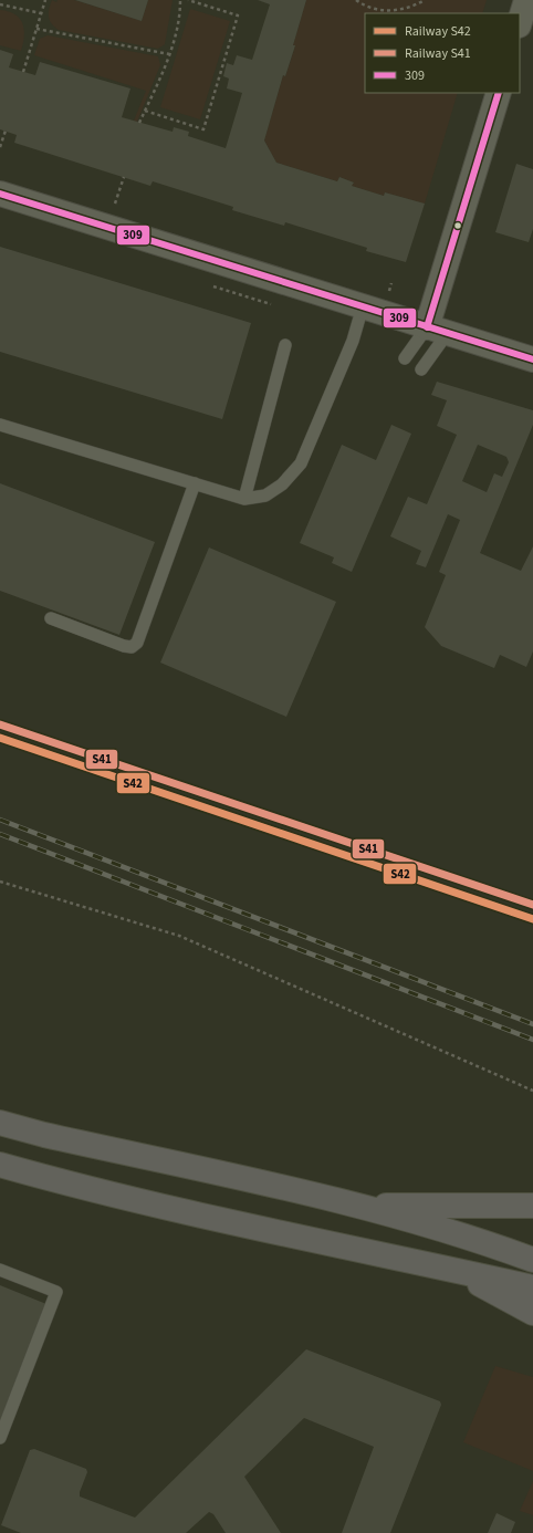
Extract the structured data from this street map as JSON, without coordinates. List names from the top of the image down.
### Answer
{
  "lines": ["transit line 309", "rail line S41", "rail line S42"],
  "legend": ["Railway S42", "Railway S41", "309"]
}
